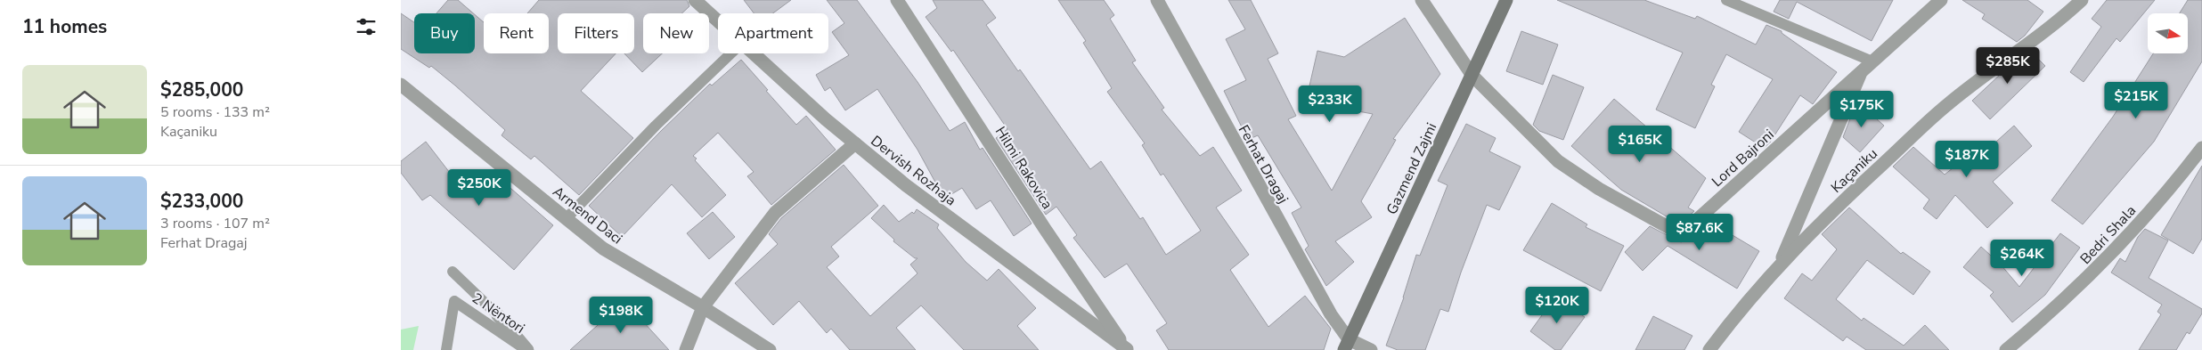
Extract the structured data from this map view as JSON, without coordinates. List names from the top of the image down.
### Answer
{
  "streets": {
    "street": [
      "Lord Bajroni",
      "Ferhat Dragaj",
      "Hilmi Rakovica",
      "Gazmend Zajmi",
      "Dervish Rozhaja",
      "Kaçaniku",
      "Armend Daci",
      "Bedri Shala",
      "2 Nëntori"
    ]
  },
  "crossings": [
    ["Lord Bajroni", "Gazmend Zajmi"],
    ["Lord Bajroni", "Kaçaniku"],
    ["Ferhat Dragaj", "Gazmend Zajmi"],
    ["Hilmi Rakovica", "Dervish Rozhaja"]
  ],
  "north": "right",
  "page": {
    "heading": "11 homes",
    "chip": [
      "Buy",
      "Rent",
      "Filters",
      "New",
      "Apartment"
    ],
    "price": [
      "$285K",
      "$215K",
      "$233K",
      "$175K",
      "$165K",
      "$187K",
      "$250K",
      "$87.6K",
      "$264K",
      "$120K",
      "$198K"
    ],
    "list": [
      {
        "name": "$285,000",
        "note": "5 rooms · 133 m² · Kaçaniku"
      },
      {
        "name": "$233,000",
        "note": "3 rooms · 107 m² · Ferhat Dragaj"
      }
    ]
  }
}
